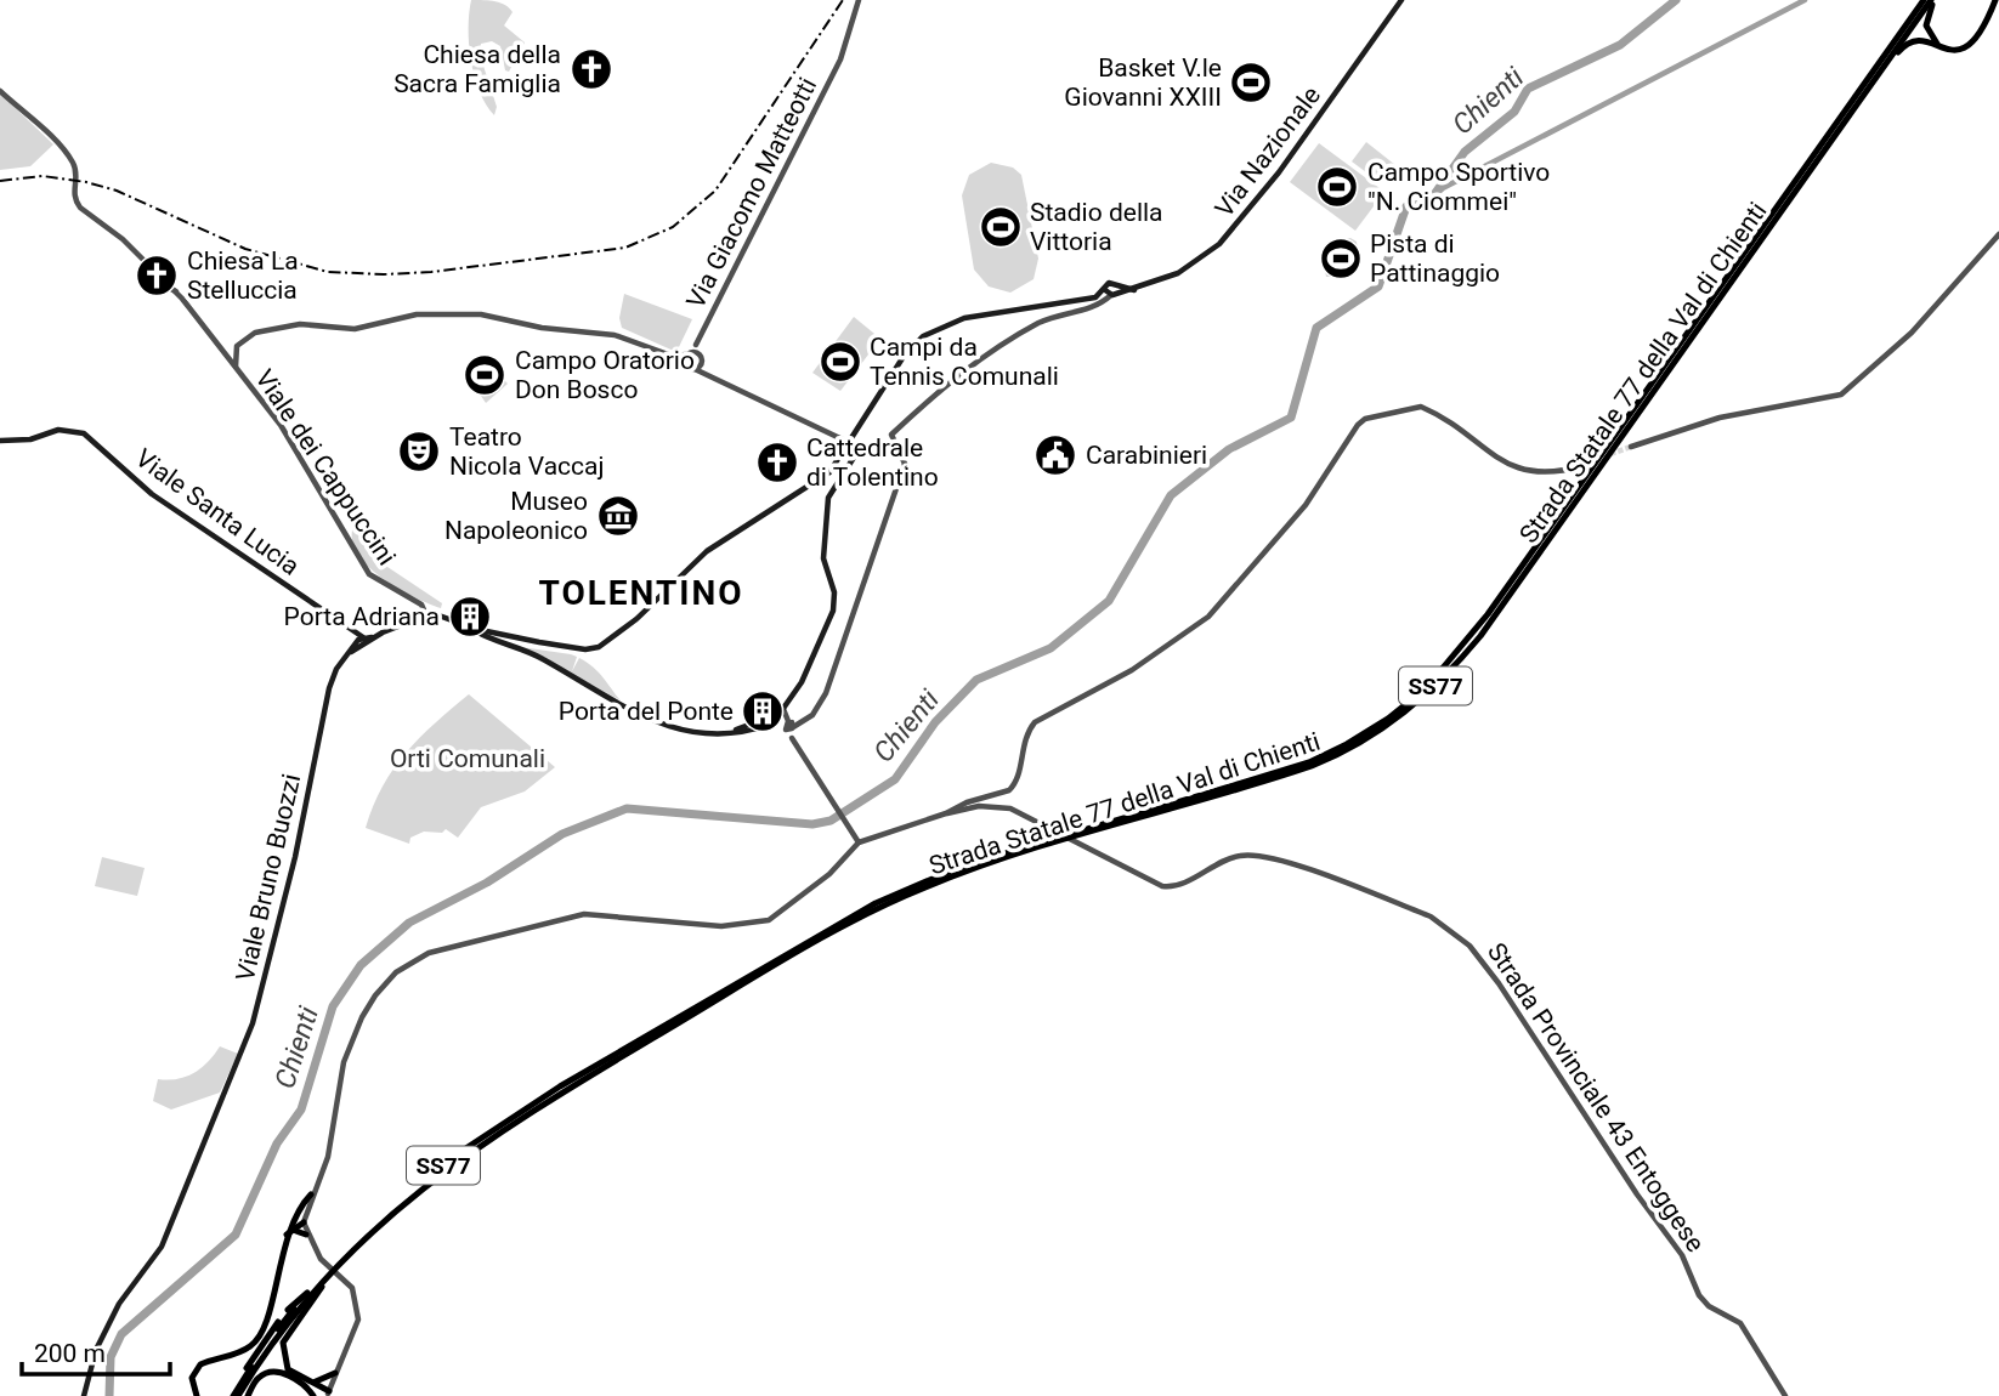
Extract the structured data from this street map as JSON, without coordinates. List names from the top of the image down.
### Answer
{
  "streets": {
    "highway": ["Strada Statale 77 della Val di Chienti", "SS77"],
    "main road": ["Via Nazionale", "Viale Santa Lucia", "Viale Bruno Buozzi"],
    "street": ["Via Giacomo Matteotti", "Viale dei Cappuccini", "Strada Provinciale 43 Entoggese"]
  },
  "crossings": [
    ["Viale dei Cappuccini", "Viale Bruno Buozzi"],
    ["Viale Santa Lucia", "Viale Bruno Buozzi"]
  ],
  "districts": ["TOLENTINO"],
  "water": ["Chienti"],
  "parks": ["Orti Comunali"],
  "places": {
    "church": ["Chiesa della Sacra Famiglia", "Chiesa La Stelluccia", "Cattedrale di Tolentino"],
    "sports": [
      "Basket V.le Giovanni XXIII",
      "Campo Sportivo \"N. Ciommei\"",
      "Stadio della Vittoria",
      "Pista di Pattinaggio",
      "Campi da Tennis Comunali",
      "Campo Oratorio Don Bosco"
    ],
    "theatre": ["Teatro Nicola Vaccaj"],
    "public building": ["Carabinieri"],
    "museum": ["Museo Napoleonico"],
    "building": ["Porta Adriana", "Porta del Ponte"]
  },
  "scale_bar": "200 m"
}
